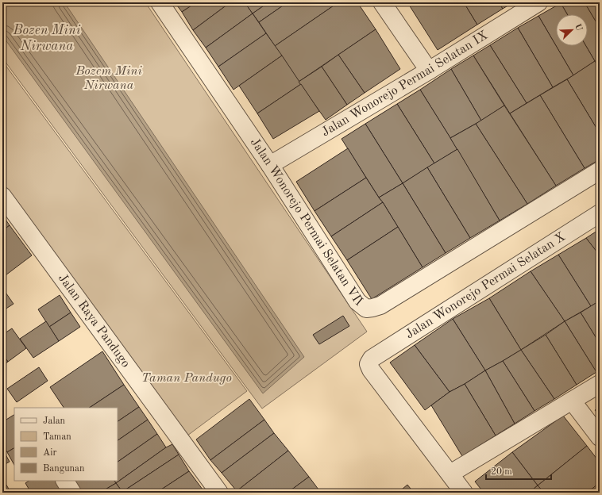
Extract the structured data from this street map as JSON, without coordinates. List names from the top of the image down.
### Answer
{
  "streets": {
    "street": [
      "Jalan Wonorejo Permai Selatan IX",
      "Jalan Wonorejo Permai Selatan VII",
      "Jalan Wonorejo Permai Selatan X",
      "Jalan Raya Pandugo"
    ]
  },
  "crossings": [
    ["Jalan Wonorejo Permai Selatan IX", "Jalan Wonorejo Permai Selatan VII"]
  ],
  "water": ["Bozen Mini Nirwana"],
  "parks": ["Bozem Mini Nirwana", "Taman Pandugo"],
  "legend": [
    "Jalan",
    "Taman",
    "Air",
    "Bangunan"
  ],
  "scale_bar": "20 m",
  "north": "top right"
}
